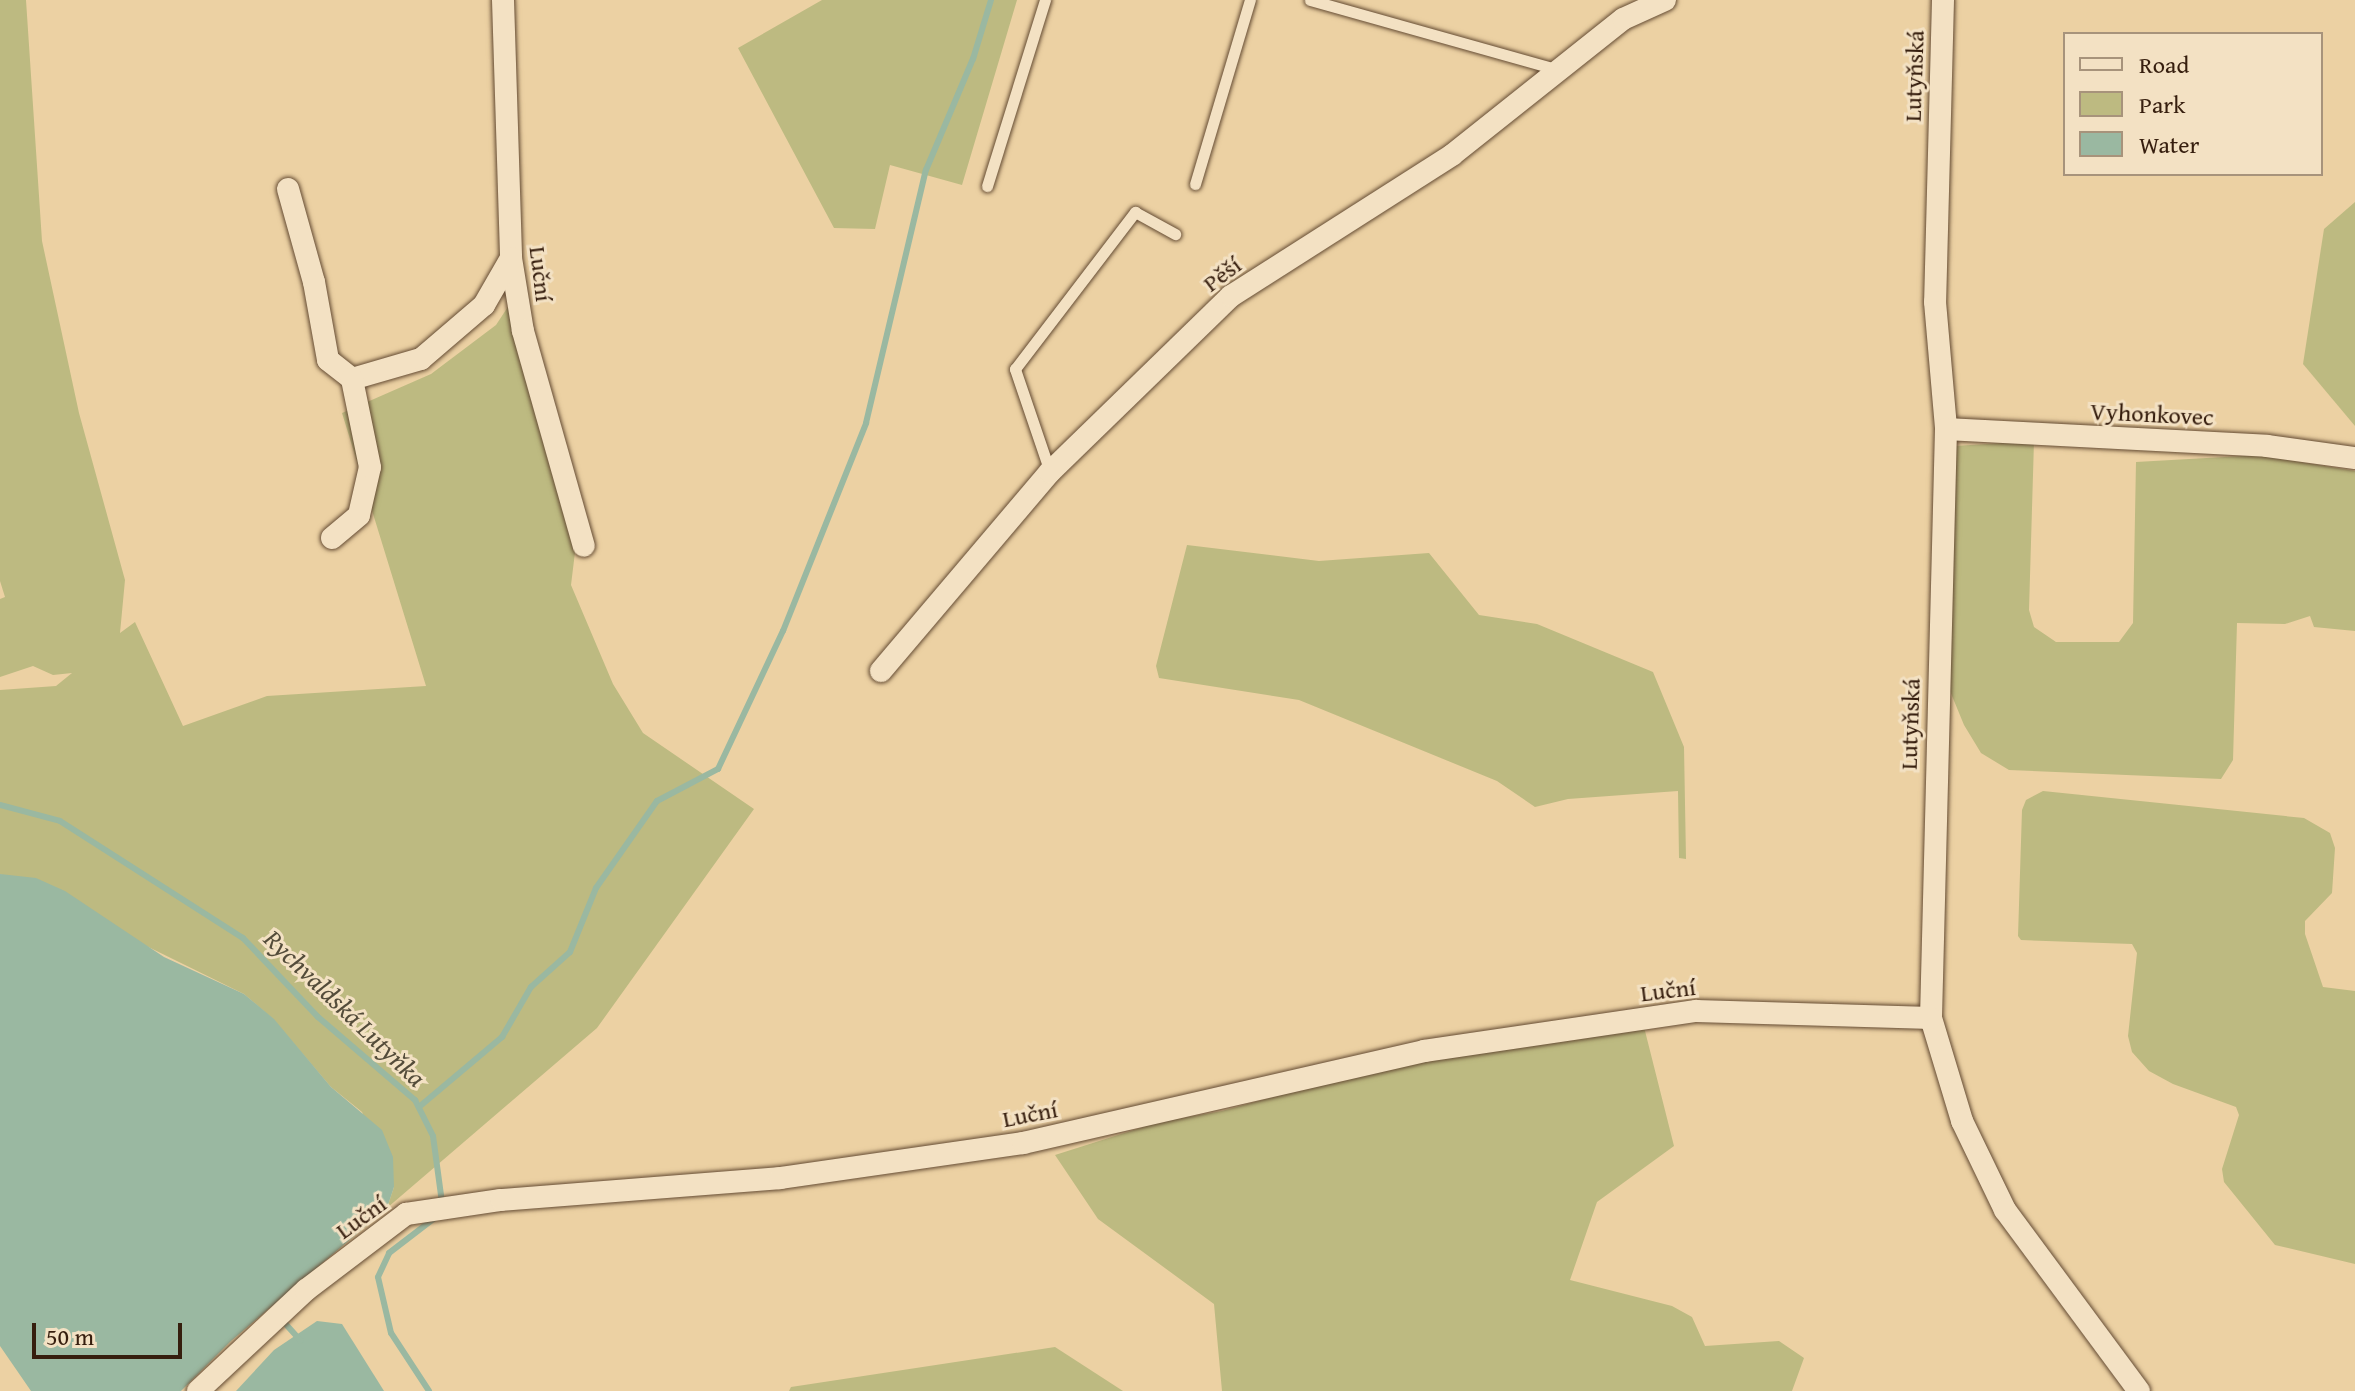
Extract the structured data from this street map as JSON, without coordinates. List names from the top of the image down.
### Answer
{
  "streets": {
    "street": [
      "Lutyňská",
      "Luční",
      "Pěší",
      "Vyhonkovec"
    ]
  },
  "crossings": [
    ["Lutyňská", "Luční"],
    ["Lutyňská", "Vyhonkovec"]
  ],
  "water": ["Rychvaldská Lutyňka"],
  "legend": ["Road", "Park", "Water"],
  "scale_bar": "50 m"
}
